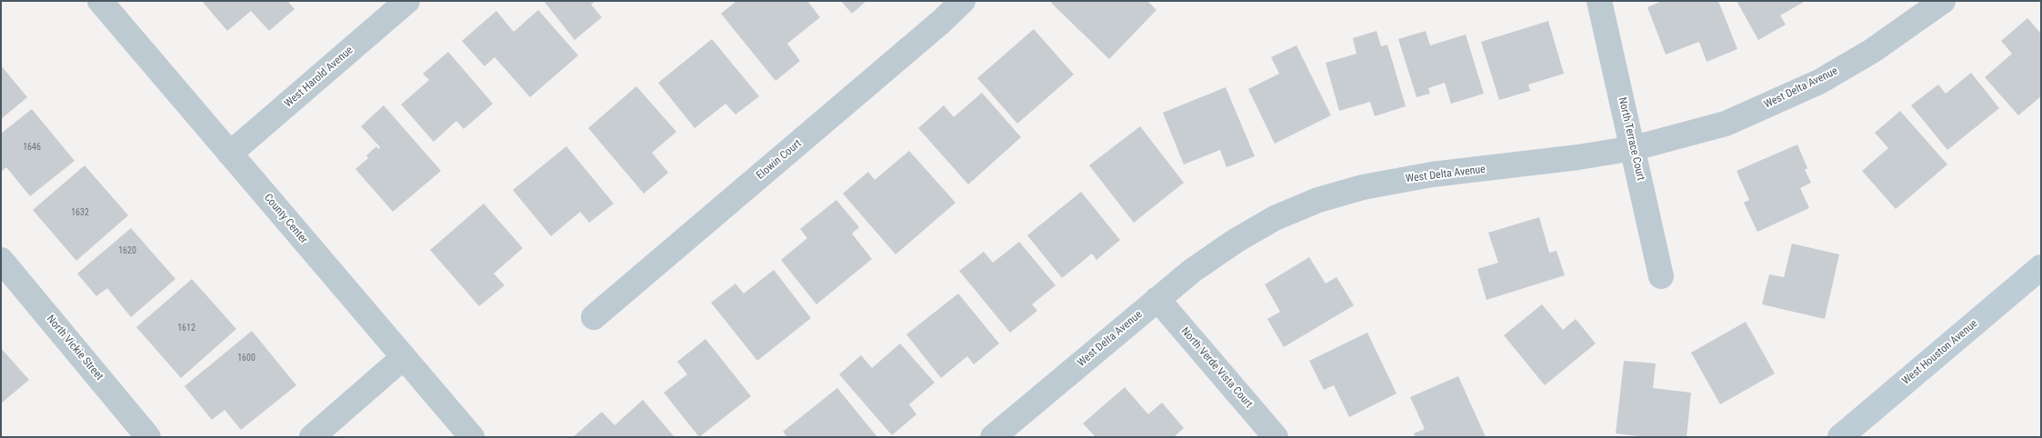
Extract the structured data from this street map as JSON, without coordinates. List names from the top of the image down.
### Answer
{
  "streets": {
    "main road": ["West Houston Avenue"],
    "street": [
      "West Harold Avenue",
      "West Delta Avenue",
      "North Terrace Court",
      "Elowin Court",
      "County Center",
      "North Vickie Street",
      "North Verde Vista Court"
    ]
  },
  "crossings": [
    ["West Harold Avenue", "County Center"],
    ["West Delta Avenue", "North Terrace Court"],
    ["West Delta Avenue", "North Verde Vista Court"]
  ],
  "house_numbers": [
    "1646",
    "1632",
    "1620",
    "1612",
    "1600"
  ]
}
